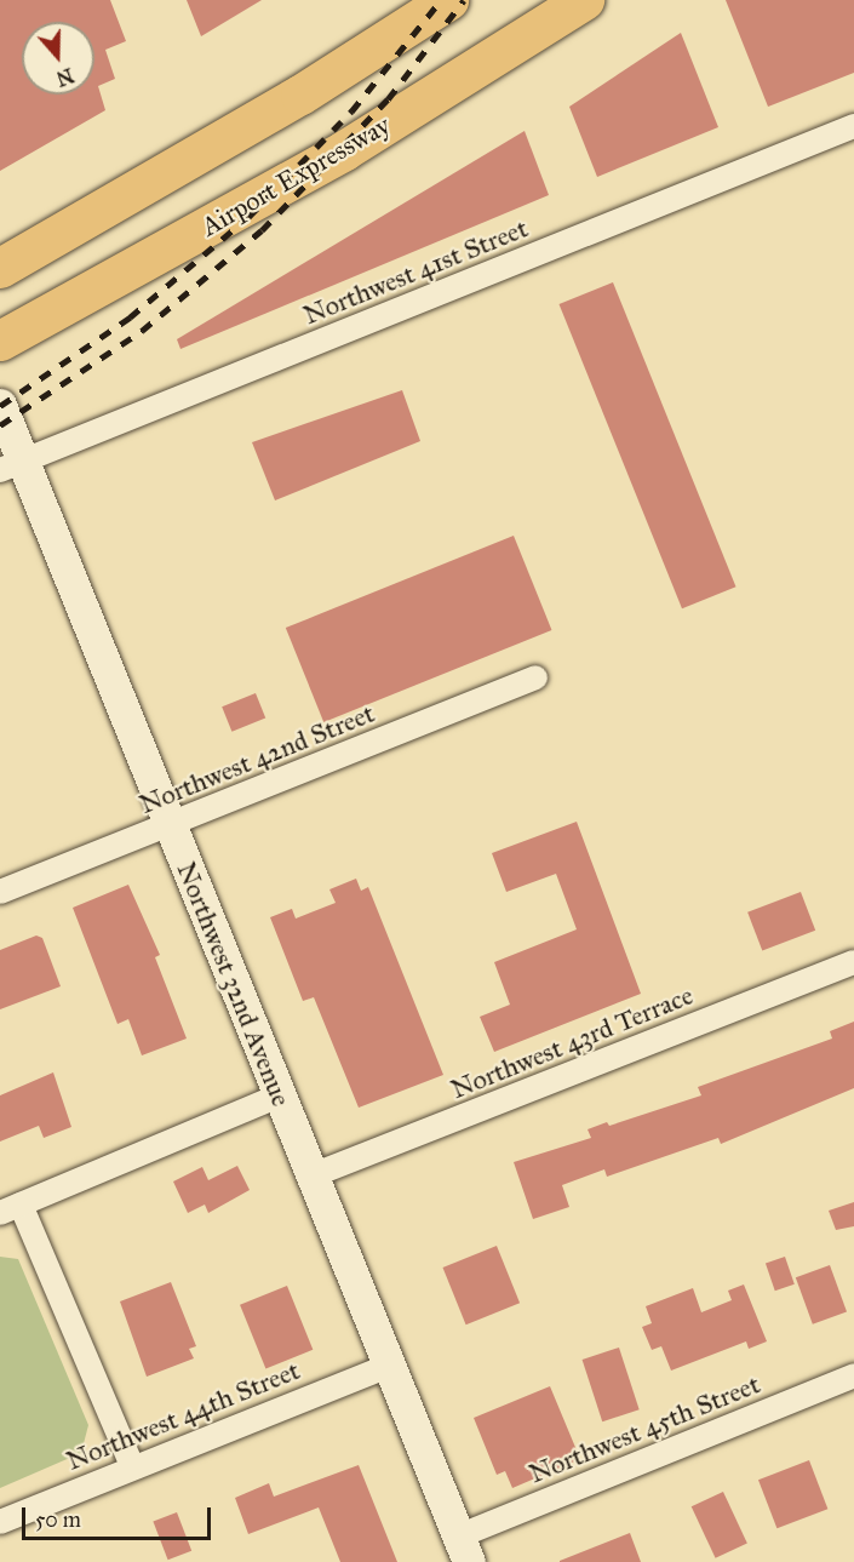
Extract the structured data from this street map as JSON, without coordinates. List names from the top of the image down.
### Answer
{
  "streets": {
    "highway": ["Airport Expressway"],
    "main road": ["Northwest 32nd Avenue"],
    "street": [
      "Northwest 41st Street",
      "Northwest 42nd Street",
      "Northwest 43rd Terrace",
      "Northwest 44th Street",
      "Northwest 45th Street"
    ]
  },
  "crossings": [
    ["Northwest 41st Street", "Northwest 32nd Avenue"],
    ["Northwest 42nd Street", "Northwest 32nd Avenue"],
    ["Northwest 32nd Avenue", "Northwest 43rd Terrace"],
    ["Northwest 32nd Avenue", "Northwest 44th Street"],
    ["Northwest 32nd Avenue", "Northwest 45th Street"]
  ],
  "scale_bar": "50 m",
  "north": "bottom"
}
